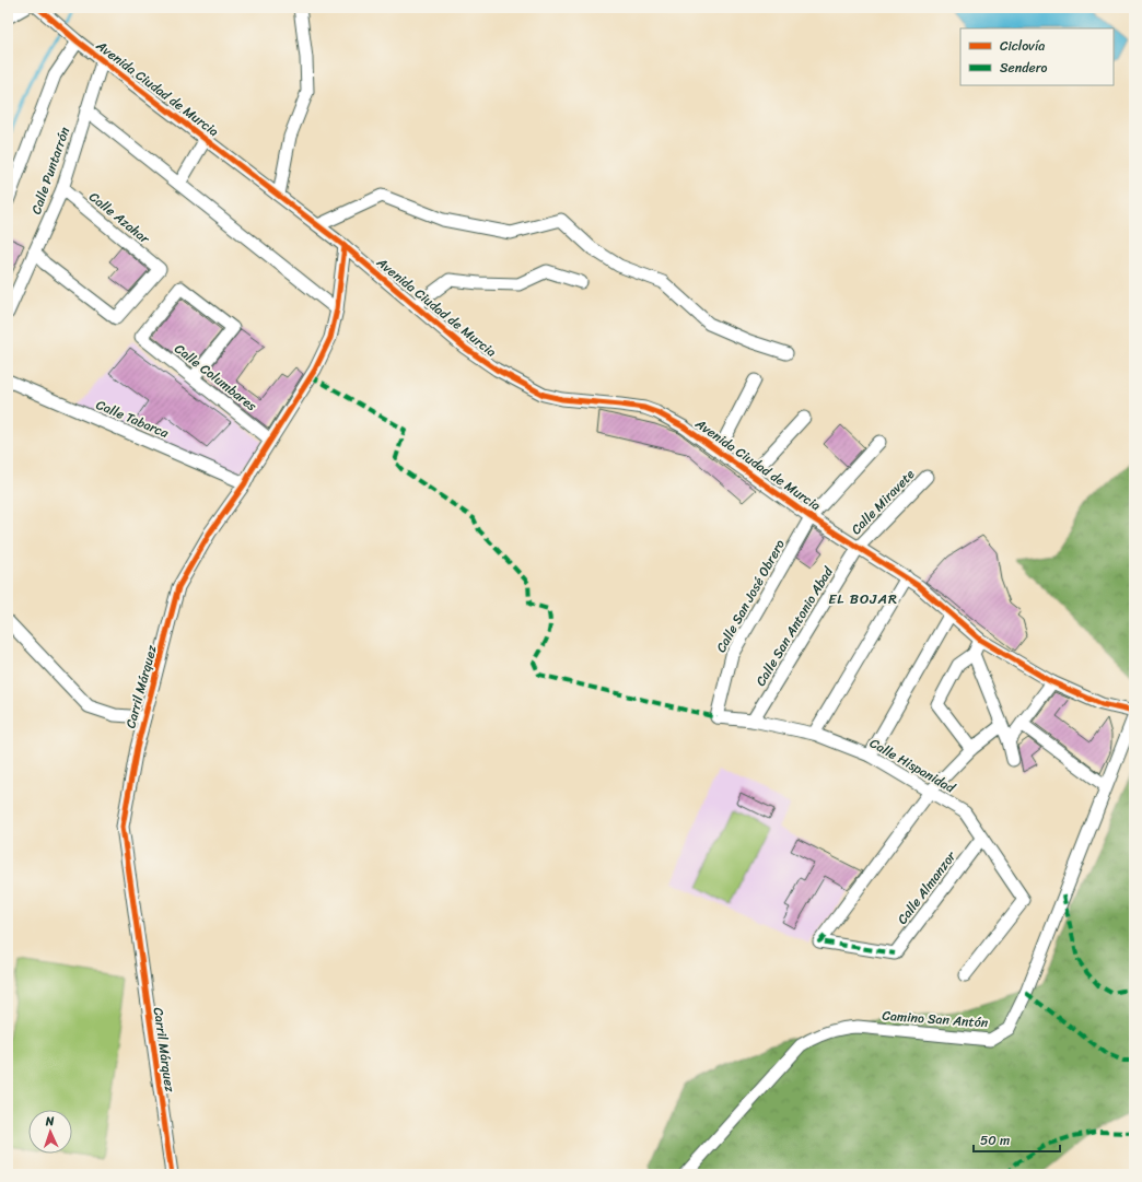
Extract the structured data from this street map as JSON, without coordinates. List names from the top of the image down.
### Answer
{
  "streets": {
    "street": [
      "Avenida Ciudad de Murcia",
      "Calle Puntarrón",
      "Calle Azahar",
      "Calle Columbares",
      "Calle Tabarca",
      "Calle Miravete",
      "Calle San José Obrero",
      "Calle San Antonio Abad",
      "Carril Márquez",
      "Calle Hispanidad",
      "Calle Almanzor",
      "Camino San Antón"
    ]
  },
  "crossings": [
    ["Avenida Ciudad de Murcia", "Calle Puntarrón"],
    ["Avenida Ciudad de Murcia", "Calle Miravete"],
    ["Avenida Ciudad de Murcia", "Calle San José Obrero"],
    ["Avenida Ciudad de Murcia", "Calle San Antonio Abad"],
    ["Avenida Ciudad de Murcia", "Carril Márquez"],
    ["Avenida Ciudad de Murcia", "Camino San Antón"],
    ["Calle Puntarrón", "Calle Azahar"],
    ["Calle Columbares", "Carril Márquez"],
    ["Calle Tabarca", "Carril Márquez"],
    ["Calle Miravete", "Calle San Antonio Abad"],
    ["Calle San José Obrero", "Calle Hispanidad"],
    ["Calle San Antonio Abad", "Calle Hispanidad"],
    ["Calle Hispanidad", "Calle Almanzor"]
  ],
  "districts": ["EL BOJAR"],
  "legend": ["Ciclovía", "Sendero"],
  "scale_bar": "50 m",
  "north": "top"
}
